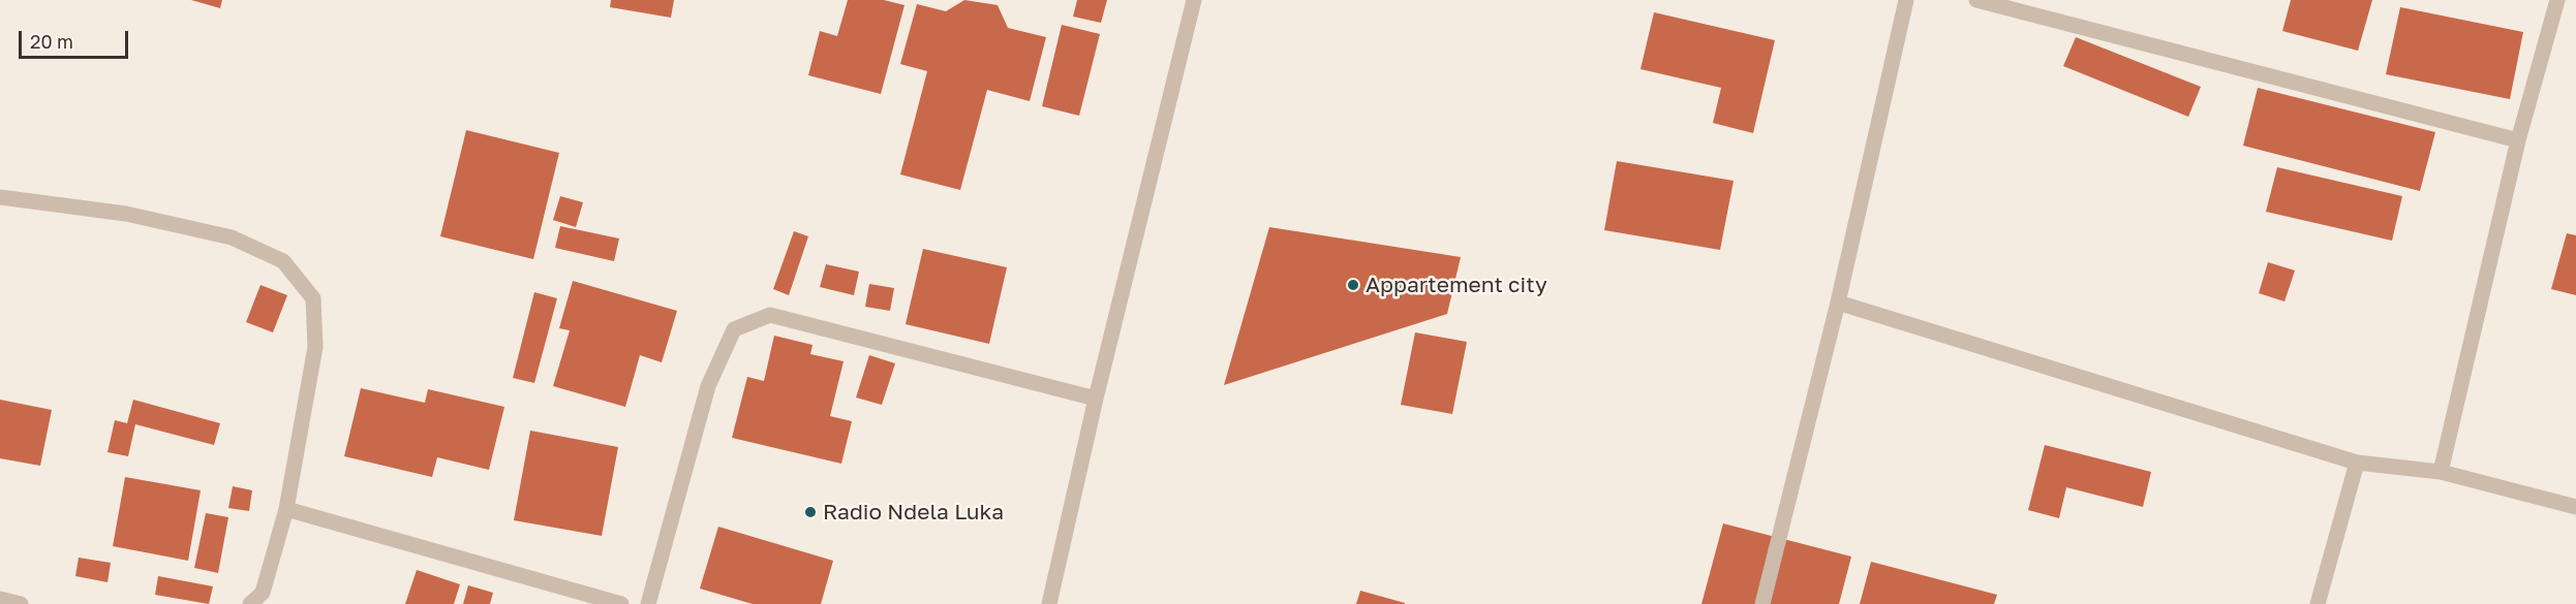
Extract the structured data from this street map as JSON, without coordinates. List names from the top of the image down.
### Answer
{
  "places": ["Appartement city", "Radio Ndela Luka"],
  "scale_bar": "20 m"
}
